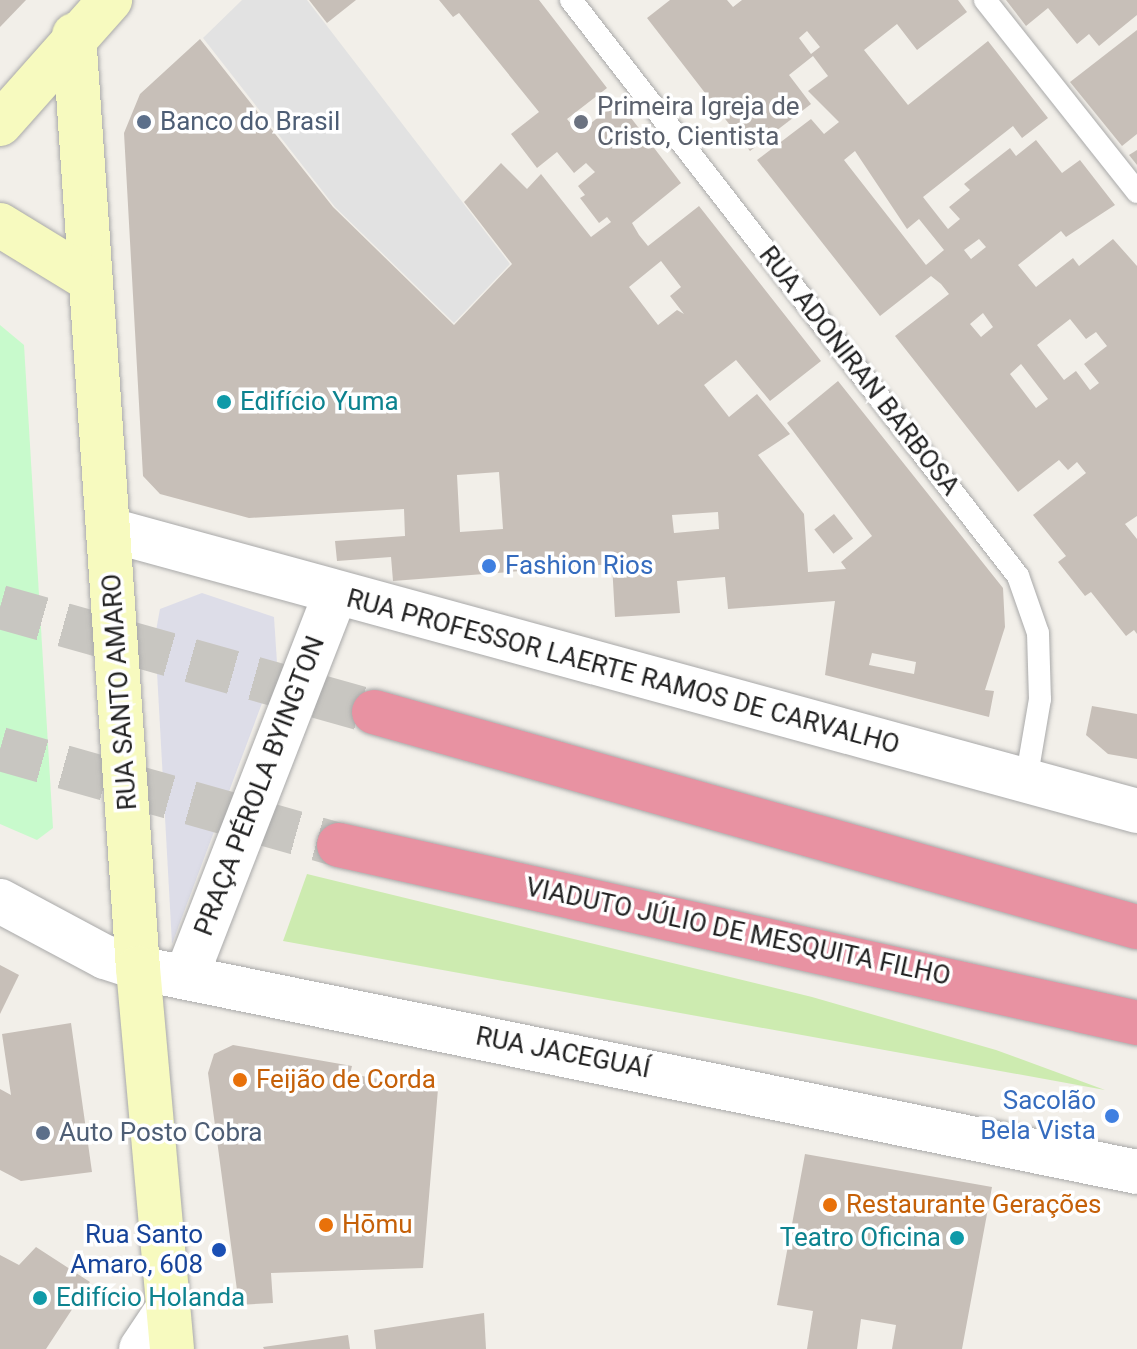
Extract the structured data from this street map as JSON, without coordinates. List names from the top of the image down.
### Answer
{
  "streets": {
    "highway": ["VIADUTO JÚLIO DE MESQUITA FILHO"],
    "street": [
      "RUA PROFESSOR LAERTE RAMOS DE CARVALHO",
      "RUA SANTO AMARO",
      "PRAÇA PÉROLA BYINGTON",
      "RUA JACEGUAÍ"
    ],
    "lane": ["RUA ADONIRAN BARBOSA"]
  },
  "crossings": [
    ["RUA ADONIRAN BARBOSA", "RUA PROFESSOR LAERTE RAMOS DE CARVALHO"],
    ["RUA PROFESSOR LAERTE RAMOS DE CARVALHO", "RUA SANTO AMARO"],
    ["RUA PROFESSOR LAERTE RAMOS DE CARVALHO", "PRAÇA PÉROLA BYINGTON"],
    ["RUA SANTO AMARO", "RUA JACEGUAÍ"],
    ["PRAÇA PÉROLA BYINGTON", "RUA JACEGUAÍ"]
  ],
  "places": [
    "Banco do Brasil",
    "Primeira Igreja de Cristo, Cientista",
    "Edifício Yuma",
    "Fashion Rios",
    "Feijão de Corda",
    "Sacolão Bela Vista",
    "Auto Posto Cobra",
    "Restaurante Gerações",
    "Hōmu",
    "Teatro Oficina",
    "Rua Santo Amaro, 608",
    "Edifício Holanda"
  ]
}
